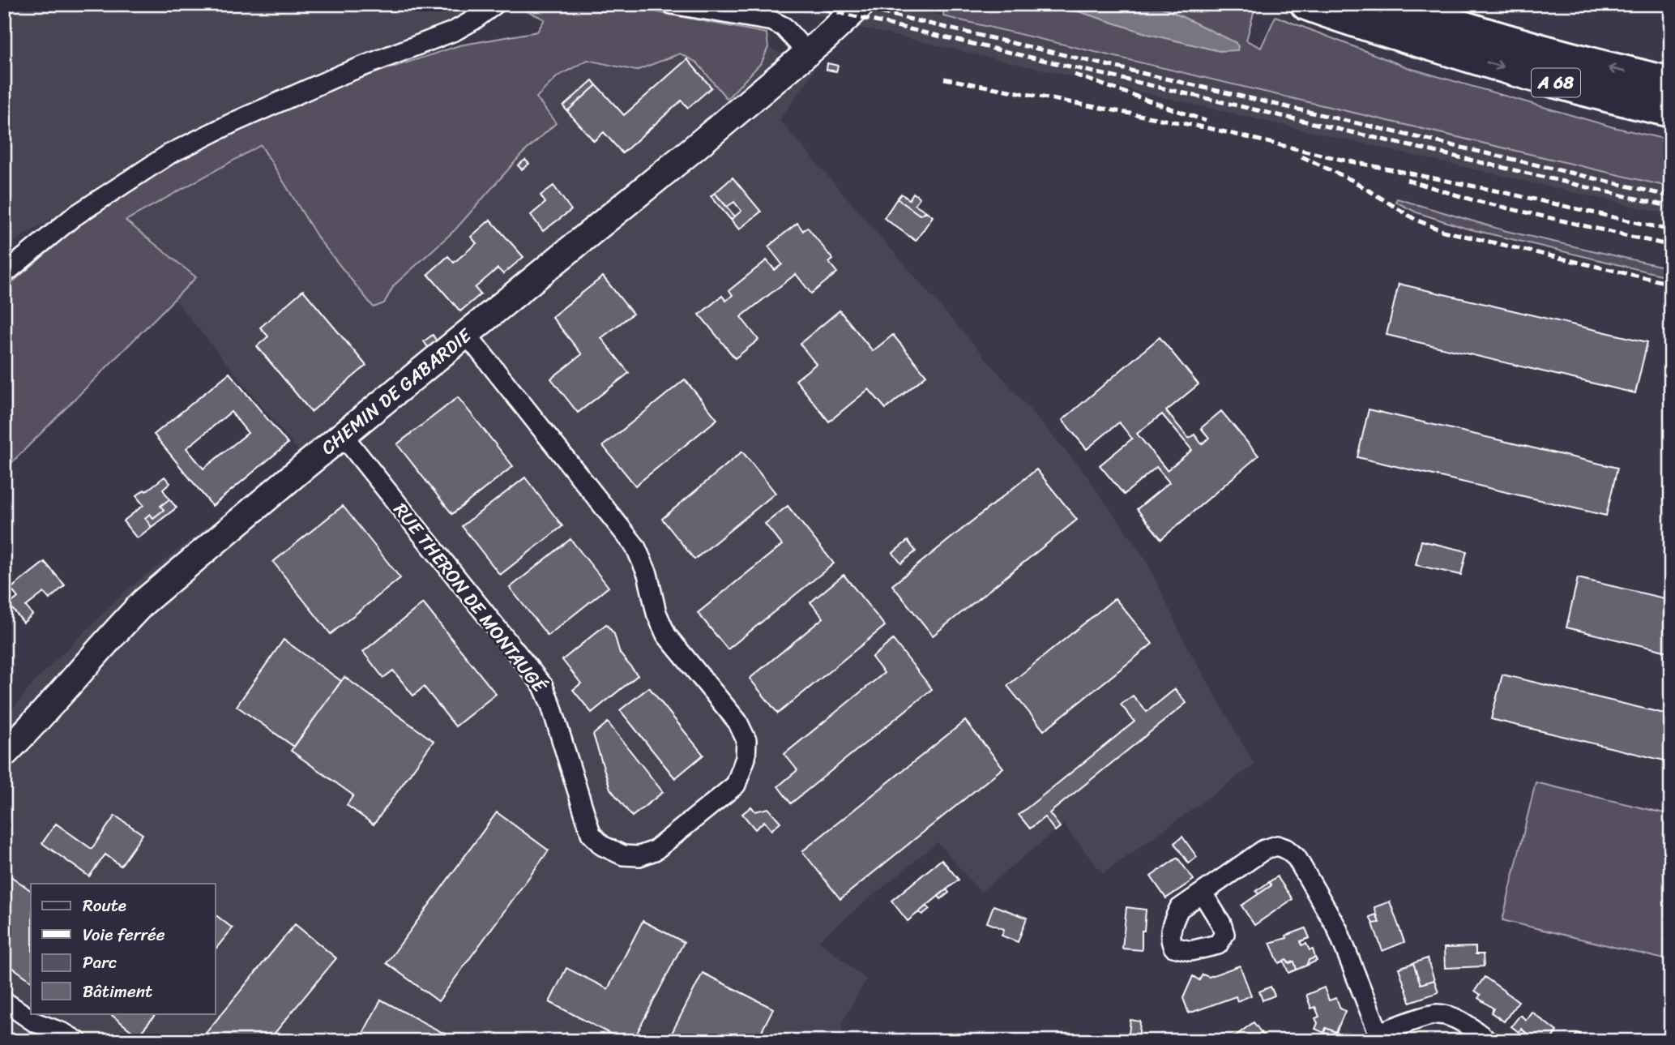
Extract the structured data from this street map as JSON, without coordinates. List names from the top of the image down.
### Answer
{
  "streets": {
    "highway": ["A 68"],
    "street": ["CHEMIN DE GABARDIE", "RUE THERON DE MONTAUGÉ"]
  },
  "crossings": [
    ["CHEMIN DE GABARDIE", "RUE THERON DE MONTAUGÉ"]
  ],
  "legend": [
    "Route",
    "Voie ferrée",
    "Parc",
    "Bâtiment"
  ]
}
